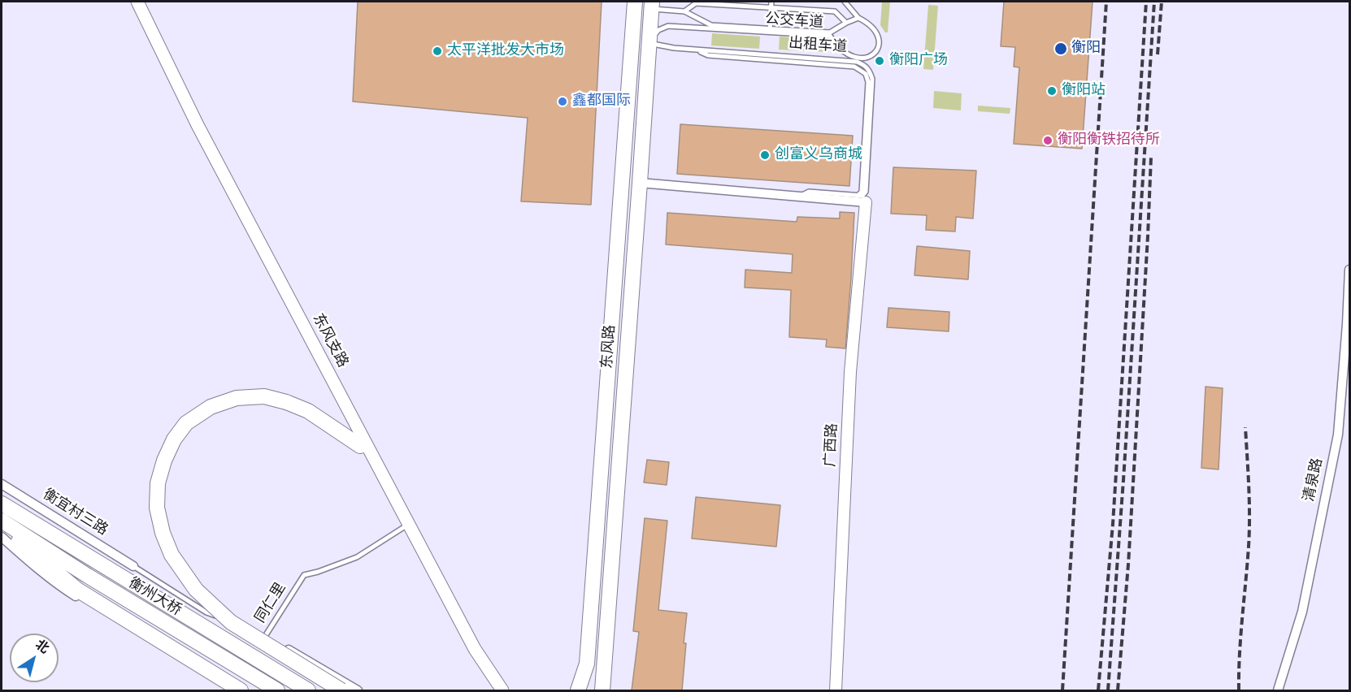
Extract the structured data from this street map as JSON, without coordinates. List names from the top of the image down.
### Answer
{
  "streets": {
    "highway": ["东风路", "衡州大桥"],
    "main road": ["东风支路"],
    "street": ["广西路", "清泉路", "衡宜村三路"],
    "lane": ["公交车道", "出租车道", "同仁里"]
  },
  "crossings": [
    ["公交车道", "出租车道"],
    ["公交车道", "东风路"],
    ["出租车道", "东风路"],
    ["出租车道", "广西路"],
    ["东风支路", "同仁里"],
    ["衡宜村三路", "同仁里"]
  ],
  "places": [
    "衡阳",
    "太平洋批发大市场",
    "衡阳广场",
    "衡阳站",
    "鑫都国际",
    "衡阳衡铁招待所",
    "创富义乌商城"
  ],
  "north": "top right"
}
